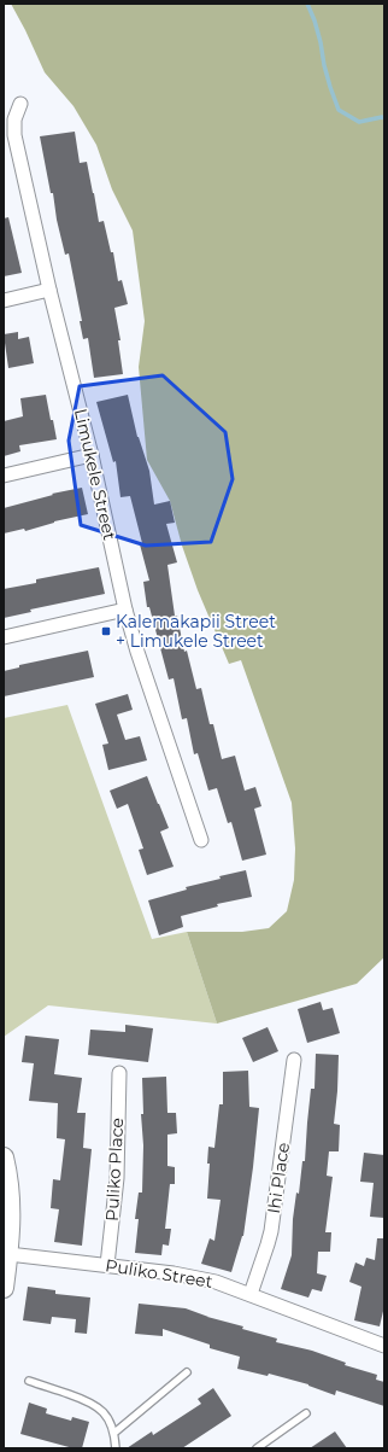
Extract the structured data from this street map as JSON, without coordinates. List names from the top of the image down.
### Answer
{
  "streets": {
    "street": [
      "Limukele Street",
      "Puliko Place",
      "Ihi Place",
      "Puliko Street"
    ]
  },
  "crossings": [
    ["Puliko Place", "Puliko Street"],
    ["Ihi Place", "Puliko Street"]
  ],
  "places": {
    "transit": ["Kalemakapii Street + Limukele Street"]
  }
}
